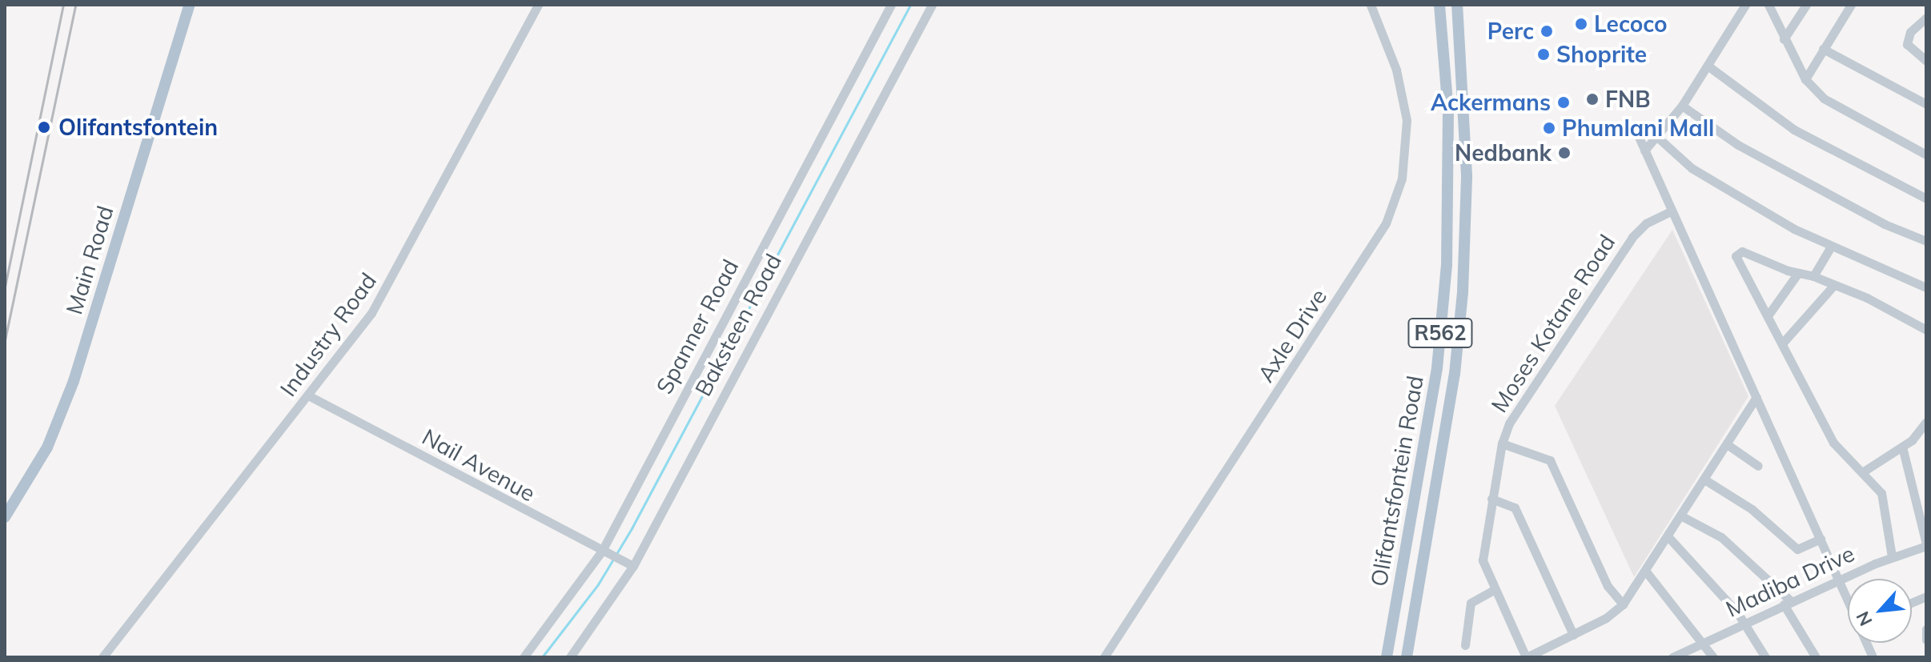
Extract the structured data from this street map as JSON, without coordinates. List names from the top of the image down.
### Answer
{
  "streets": {
    "main road": ["Main Road", "R562", "Olifantsfontein Road"],
    "street": [
      "Moses Kotane Road",
      "Baksteen Road",
      "Spanner Road",
      "Industry Road",
      "Axle Drive",
      "Nail Avenue",
      "Madiba Drive"
    ]
  },
  "crossings": [
    ["Baksteen Road", "Nail Avenue"],
    ["Spanner Road", "Nail Avenue"],
    ["Industry Road", "Nail Avenue"]
  ],
  "places": [
    "Lecoco",
    "Perc",
    "Shoprite",
    "FNB",
    "Ackermans",
    "Olifantsfontein",
    "Phumlani Mall",
    "Nedbank"
  ],
  "north": "bottom left"
}
